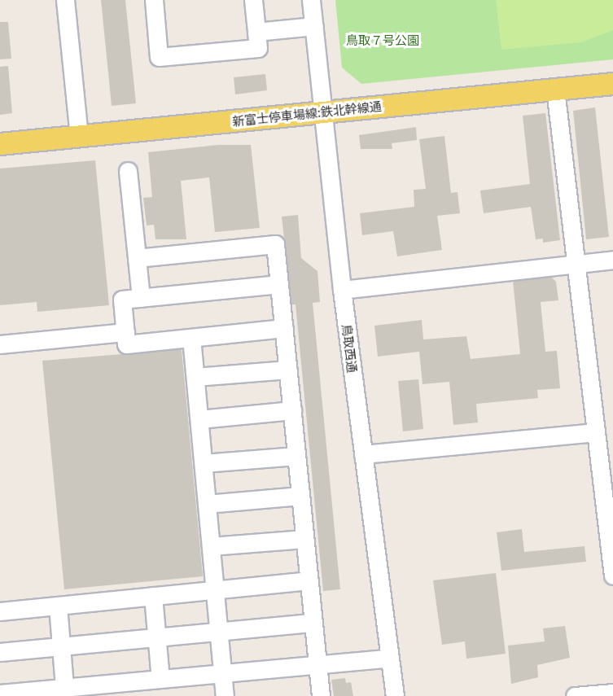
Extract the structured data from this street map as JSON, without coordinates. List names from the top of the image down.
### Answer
{
  "streets": {
    "main road": ["新富士停車場線:鉄北幹線通"],
    "street": ["鳥取西通"]
  },
  "crossings": [
    ["新富士停車場線:鉄北幹線通", "鳥取西通"]
  ],
  "parks": ["鳥取７号公園"]
}
